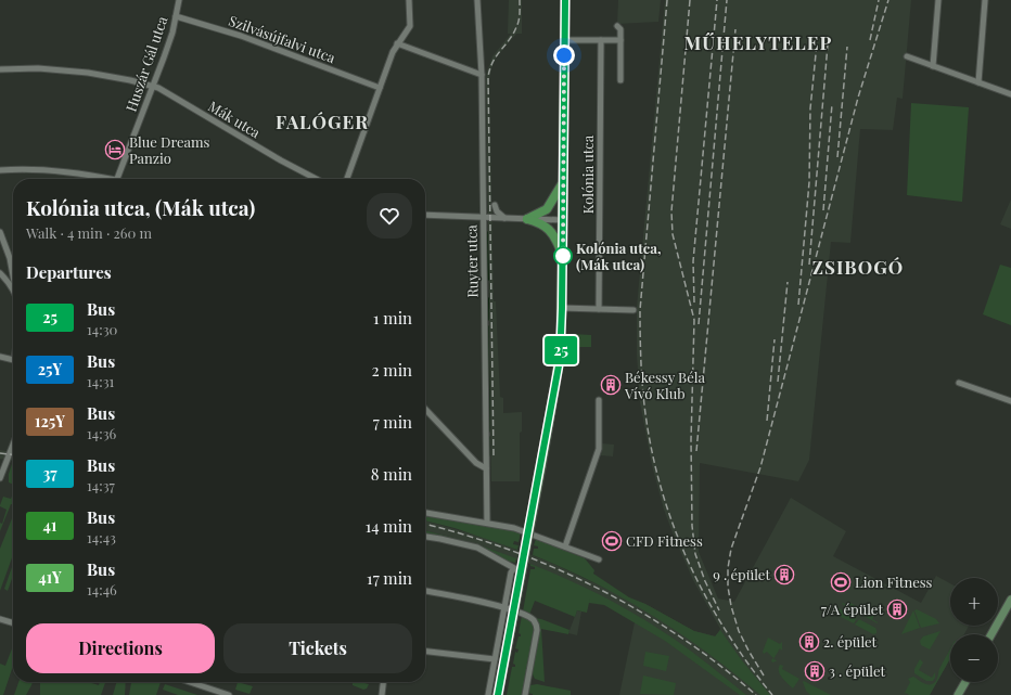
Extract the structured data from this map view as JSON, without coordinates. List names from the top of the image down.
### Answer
{
  "streets": {
    "street": [
      "Szilvásújfalvi utca",
      "Huszár Gál utca",
      "Mák utca",
      "Kolónia utca",
      "Ruyter utca"
    ]
  },
  "crossings": [
    ["Szilvásújfalvi utca", "Huszár Gál utca"],
    ["Huszár Gál utca", "Mák utca"]
  ],
  "districts": ["MŰHELYTELEP", "FALÓGER", "ZSIBOGÓ"],
  "places": {
    "hotel": ["Blue Dreams Panzio"],
    "other": ["Kolónia utca, (Mák utca)"],
    "building": [
      "Békessy Béla Vívó Klub",
      "9 . épület",
      "7/A épület",
      "2. épület",
      "3 . épület"
    ],
    "sports": ["CFD Fitness", "Lion Fitness"]
  },
  "lines": ["bus line 25"],
  "page": {
    "on_map": "25",
    "heading": [
      ["Kolónia utca, (Mák utca)", "Walk · 4 min · 260 m"],
      "Departures"
    ],
    "list": [
      {
        "mark": "25",
        "name": "Bus",
        "note": "14:30",
        "value": "1 min"
      },
      {
        "mark": "25Y",
        "name": "Bus",
        "note": "14:31",
        "value": "2 min"
      },
      {
        "mark": "125Y",
        "name": "Bus",
        "note": "14:36",
        "value": "7 min"
      },
      {
        "mark": "37",
        "name": "Bus",
        "note": "14:37",
        "value": "8 min"
      },
      {
        "mark": "41",
        "name": "Bus",
        "note": "14:43",
        "value": "14 min"
      },
      {
        "mark": "41Y",
        "name": "Bus",
        "note": "14:46",
        "value": "17 min"
      }
    ],
    "map_buttons": ["+", "−"],
    "buttons": ["Directions", "Tickets"]
  }
}
